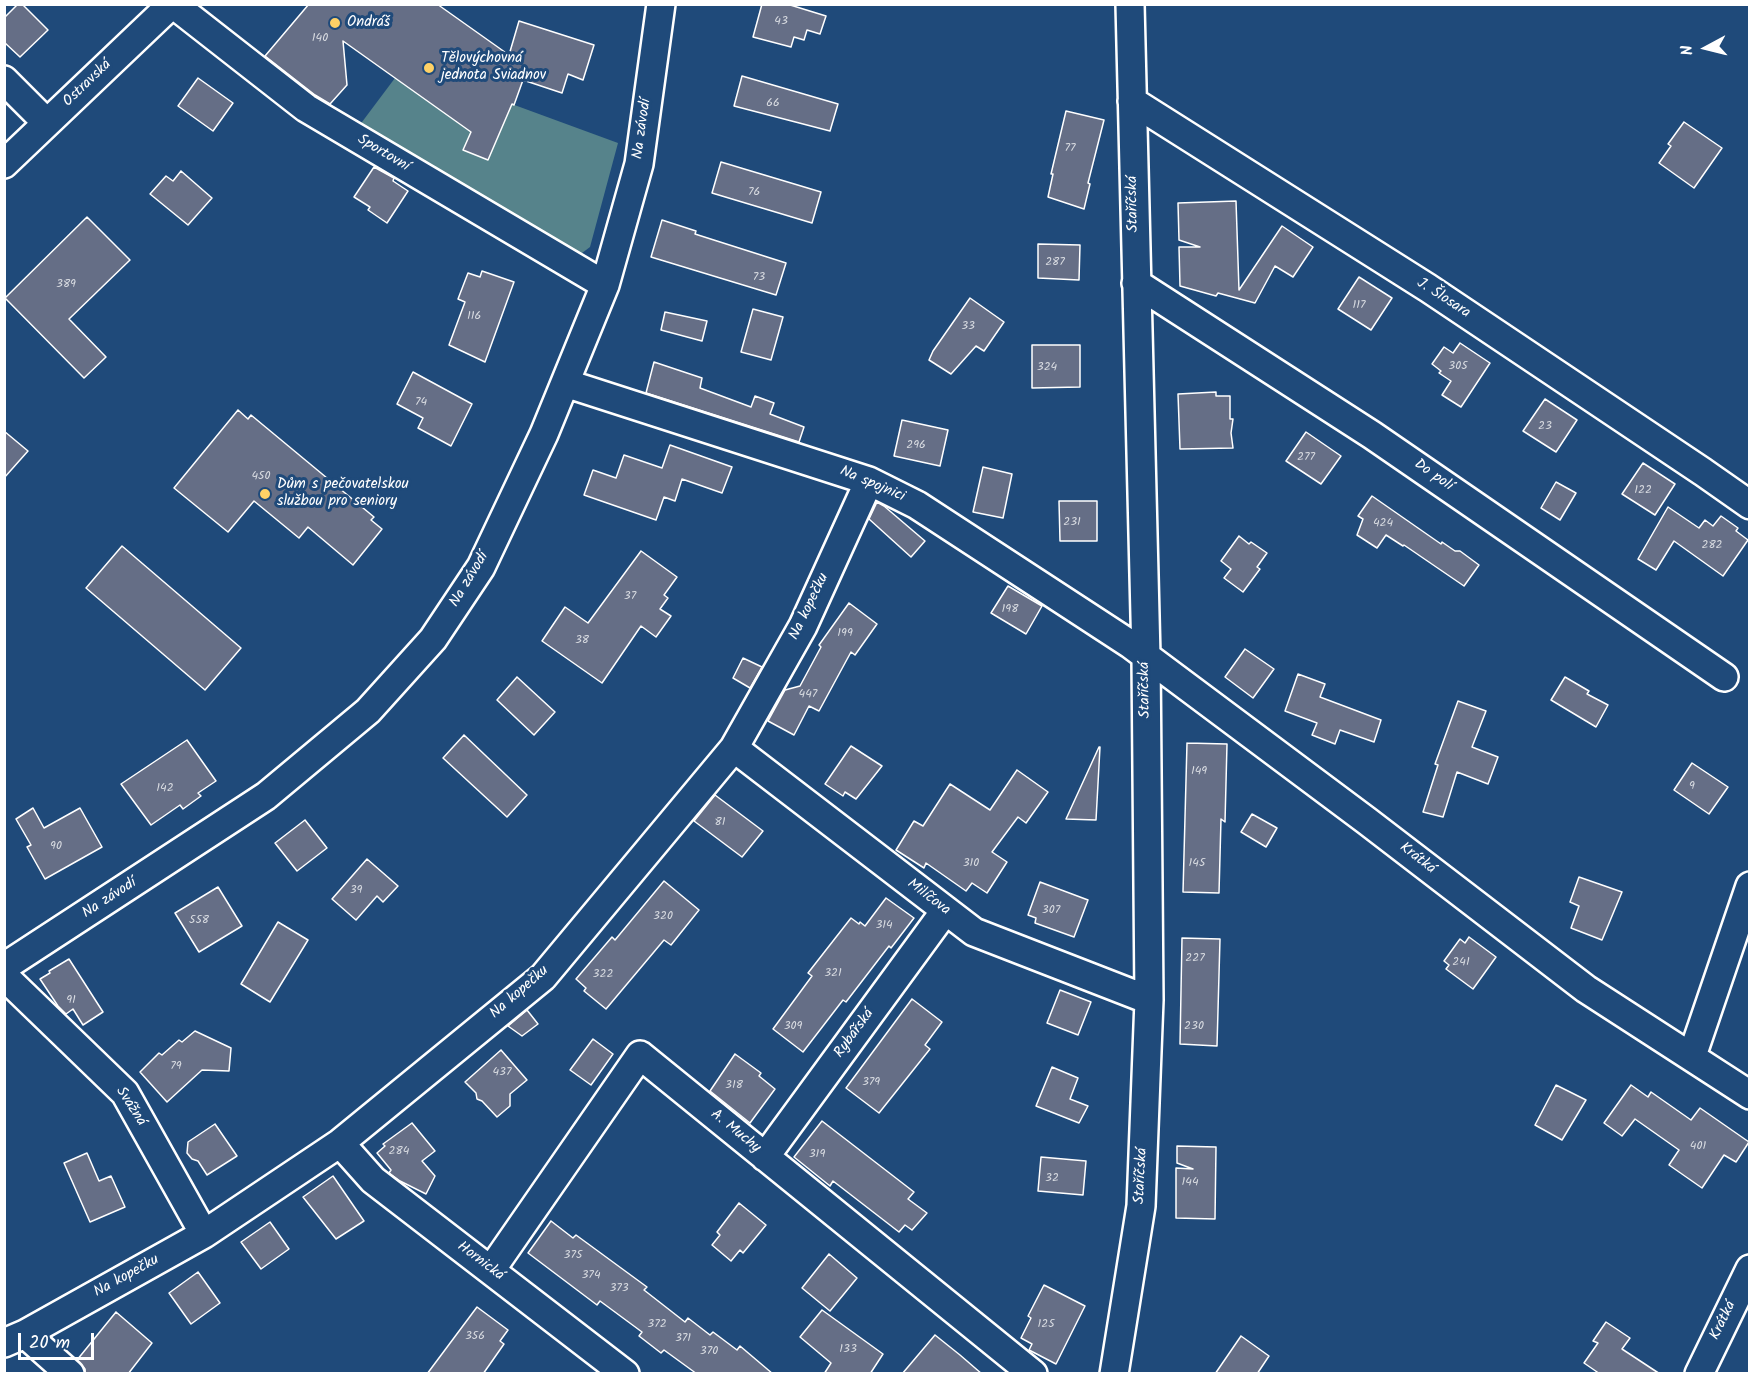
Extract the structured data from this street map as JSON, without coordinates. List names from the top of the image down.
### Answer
{
  "streets": {
    "street": [
      "Ostravská",
      "Na závodí",
      "Sportovní",
      "Staříčská",
      "J. Šlosara",
      "Do polí",
      "Na spojnici",
      "Na kopečku",
      "Krátká",
      "Milíčova",
      "Rybářská",
      "Svážná",
      "A. Muchy",
      "Hornická"
    ]
  },
  "crossings": [
    ["Ostravská", "Sportovní"],
    ["Na závodí", "Sportovní"],
    ["Na závodí", "Na spojnici"],
    ["Staříčská", "J. Šlosara"],
    ["Staříčská", "Do polí"],
    ["Staříčská", "Na spojnici"],
    ["Staříčská", "Krátká"],
    ["Staříčská", "Milíčova"],
    ["Na spojnici", "Na kopečku"],
    ["Na spojnici", "Krátká"],
    ["Na kopečku", "Milíčova"],
    ["Na kopečku", "Svážná"],
    ["Na kopečku", "Hornická"],
    ["Milíčova", "Rybářská"],
    ["Rybářská", "A. Muchy"],
    ["A. Muchy", "Hornická"]
  ],
  "places": ["Ondráš", "Tělovýchovná jednota Sviadnov", "Dům s pečovatelskou službou pro seniory"],
  "house_numbers": [
    "43",
    "140",
    "66",
    "77",
    "76",
    "287",
    "73",
    "389",
    "117",
    "116",
    "33",
    "305",
    "324",
    "74",
    "23",
    "296",
    "277",
    "450",
    "122",
    "231",
    "424",
    "282",
    "37",
    "198",
    "199",
    "38",
    "447",
    "149",
    "9",
    "142",
    "81",
    "90",
    "310",
    "145",
    "39",
    "307",
    "320",
    "558",
    "314",
    "227",
    "241",
    "321",
    "322",
    "91",
    "309",
    "230",
    "79",
    "437",
    "379",
    "318",
    "401",
    "284",
    "319",
    "32",
    "144",
    "375",
    "374",
    "373",
    "372",
    "125",
    "356",
    "371",
    "133",
    "370"
  ],
  "scale_bar": "20 m",
  "north": "left"
}
